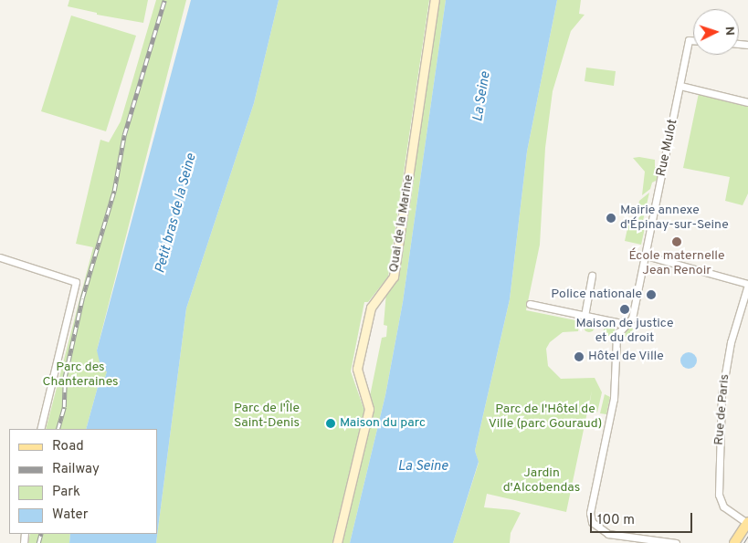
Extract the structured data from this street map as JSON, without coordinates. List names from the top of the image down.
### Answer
{
  "streets": {
    "street": ["Rue Mulot", "Quai de la Marine", "Rue de Paris"]
  },
  "water": ["La Seine", "Petit bras de la Seine"],
  "parks": [
    "Parc des Chanteraines",
    "Parc de l'Île Saint-Denis",
    "Parc de l'Hôtel de Ville (parc Gouraud)",
    "Jardin d'Alcobendas"
  ],
  "places": [
    "Mairie annexe d'Épinay-sur-Seine",
    "École maternelle Jean Renoir",
    "Police nationale",
    "Maison de justice et du droit",
    "Hôtel de Ville",
    "Maison du parc"
  ],
  "legend": [
    "Road",
    "Railway",
    "Park",
    "Water"
  ],
  "scale_bar": "100 m",
  "north": "right"
}
